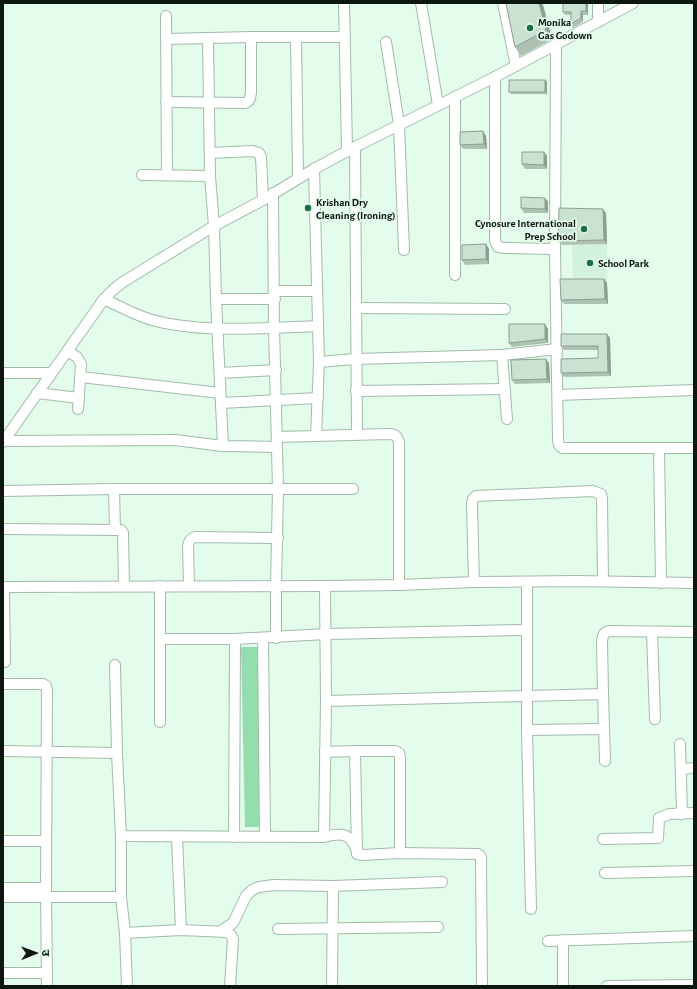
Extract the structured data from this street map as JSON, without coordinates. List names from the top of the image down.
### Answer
{
  "places": [
    "Monika Gas Godown",
    "Krishan Dry Cleaning (Ironing)",
    "Cynosure International Prep School",
    "School Park"
  ],
  "north": "right"
}
